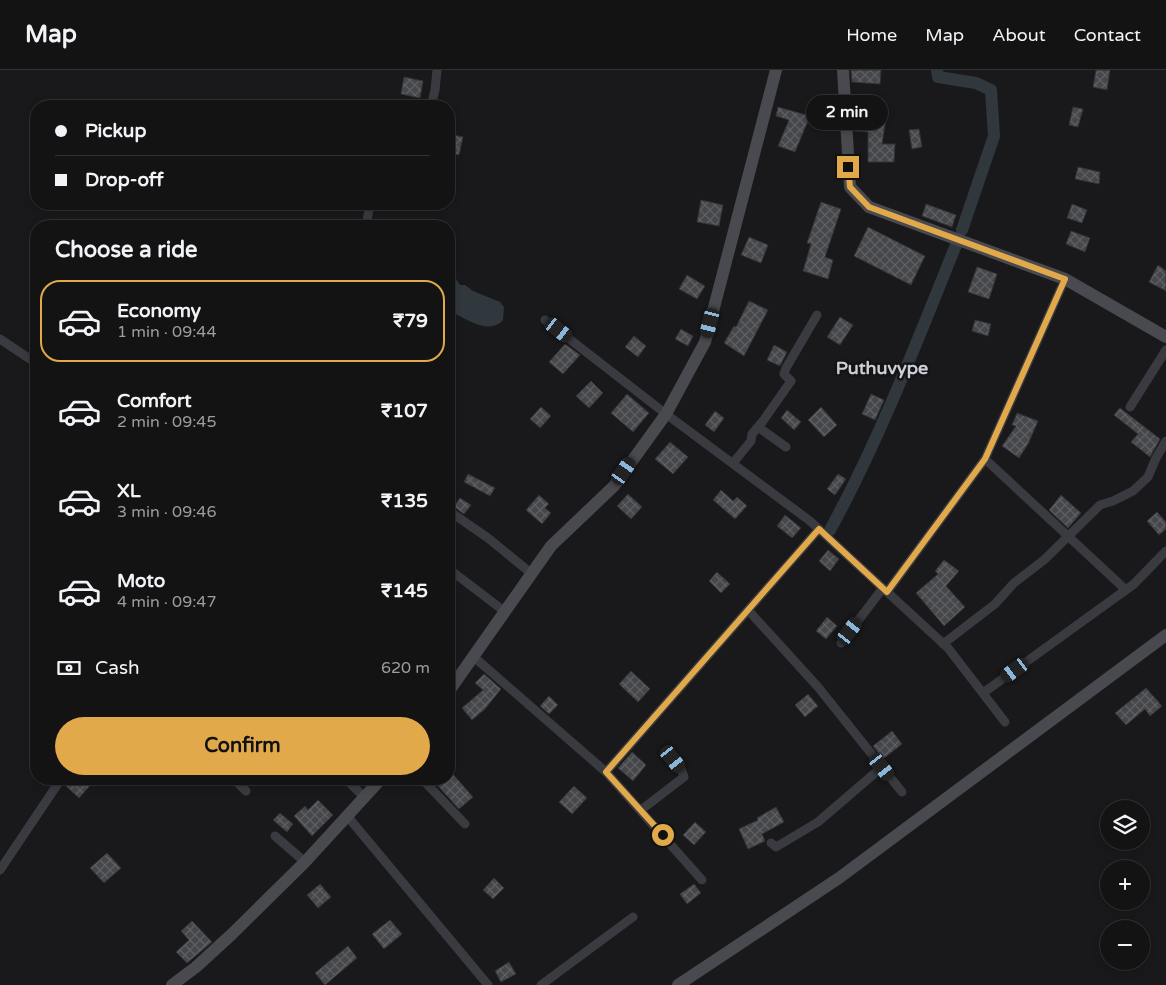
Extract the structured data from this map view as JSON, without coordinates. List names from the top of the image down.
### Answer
{
  "districts": ["Puthuvype"],
  "page": {
    "header": "Map",
    "nav": [
      "Home",
      "Map",
      "About",
      "Contact"
    ],
    "bubble": "2 min",
    "banner": ["Pickup", "Drop-off"],
    "heading": "Choose a ride",
    "list": [
      {
        "name": "Economy",
        "note": "1 min · 09:44",
        "value": "₹79"
      },
      {
        "name": "Comfort",
        "note": "2 min · 09:45",
        "value": "₹107"
      },
      {
        "name": "XL",
        "note": "3 min · 09:46",
        "value": "₹135"
      },
      {
        "name": "Moto",
        "note": "4 min · 09:47",
        "value": "₹145"
      }
    ],
    "pay": ["Cash", "620 m"],
    "buttons": "Confirm",
    "map_buttons": ["+", "−"]
  }
}
